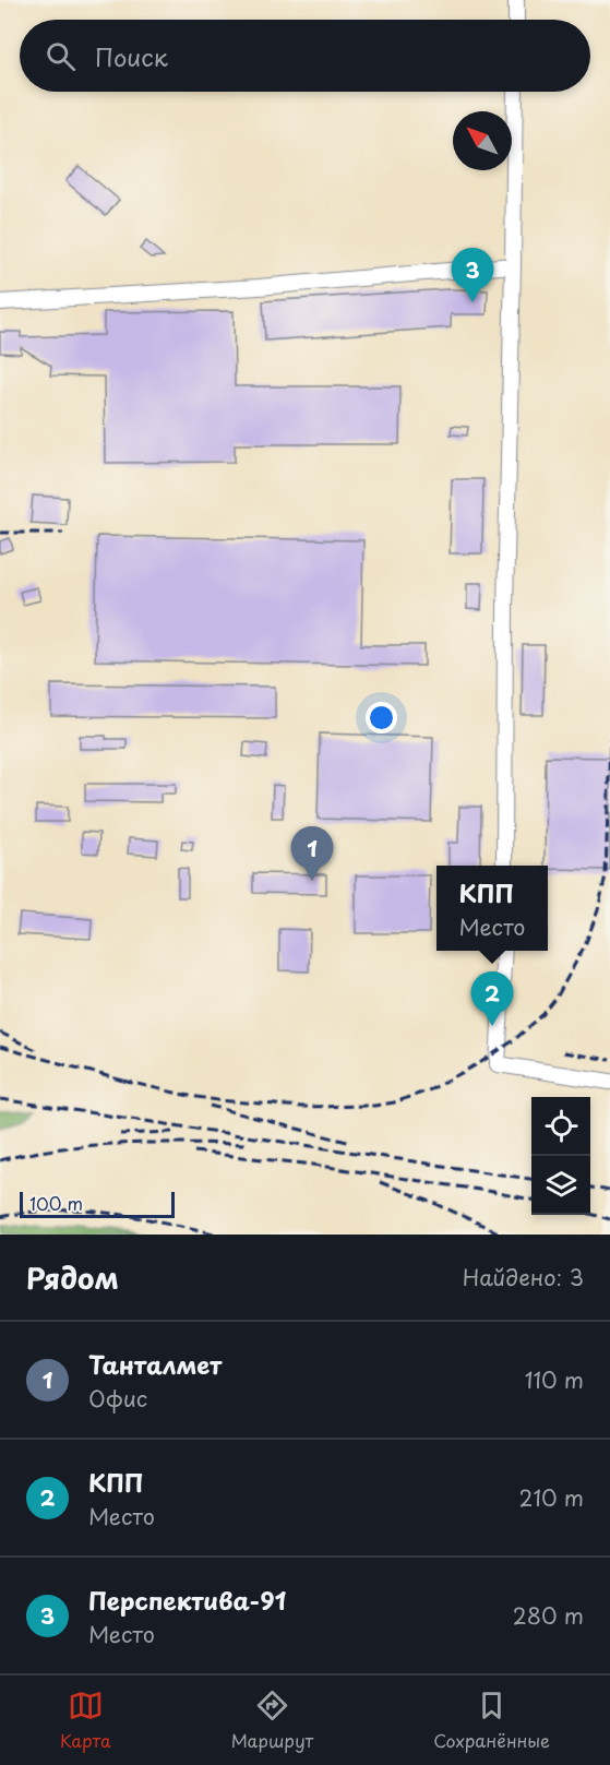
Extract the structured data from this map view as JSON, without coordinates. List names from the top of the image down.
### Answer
{
  "scale_bar": "100 m",
  "north": "top left",
  "page": {
    "search": "Поиск",
    "pins": ["3", "1", "2"],
    "popup": ["КПП", "Место"],
    "scale": "100 m",
    "heading": ["Рядом", "Найдено: 3"],
    "list": [
      {
        "mark": "1",
        "name": "Танталмет",
        "note": "Офис",
        "value": "110 m"
      },
      {
        "mark": "2",
        "name": "КПП",
        "note": "Место",
        "value": "210 m"
      },
      {
        "mark": "3",
        "name": "Перспектива-91",
        "note": "Место",
        "value": "280 m"
      }
    ],
    "nav": ["Карта", "Маршрут", "Сохранённые"]
  }
}
